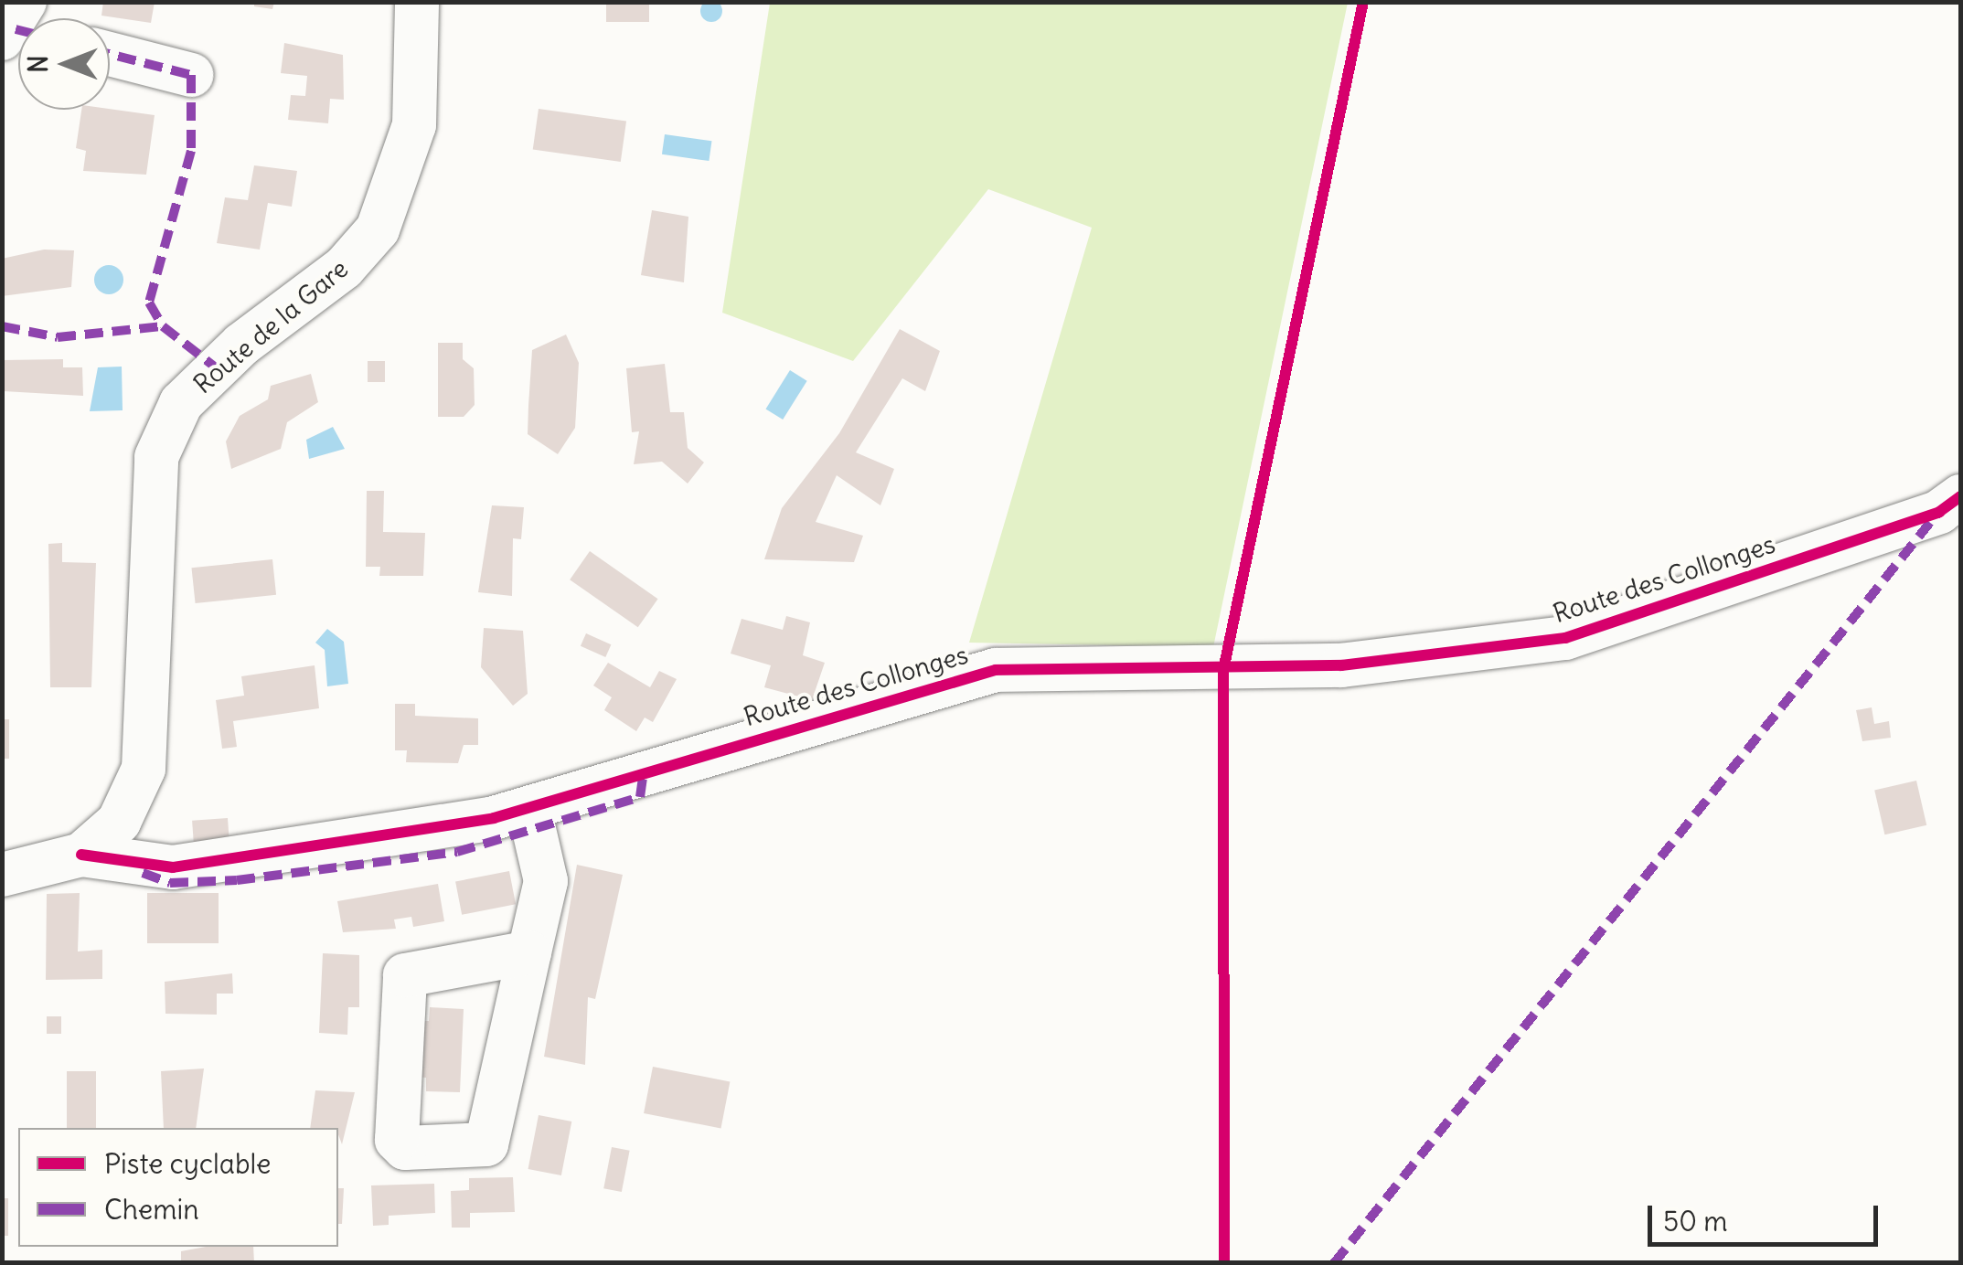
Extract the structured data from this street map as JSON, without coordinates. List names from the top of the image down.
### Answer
{
  "streets": {
    "street": ["Route de la Gare", "Route des Collonges"]
  },
  "crossings": [
    ["Route de la Gare", "Route des Collonges"]
  ],
  "legend": ["Piste cyclable", "Chemin"],
  "scale_bar": "50 m",
  "north": "left"
}
